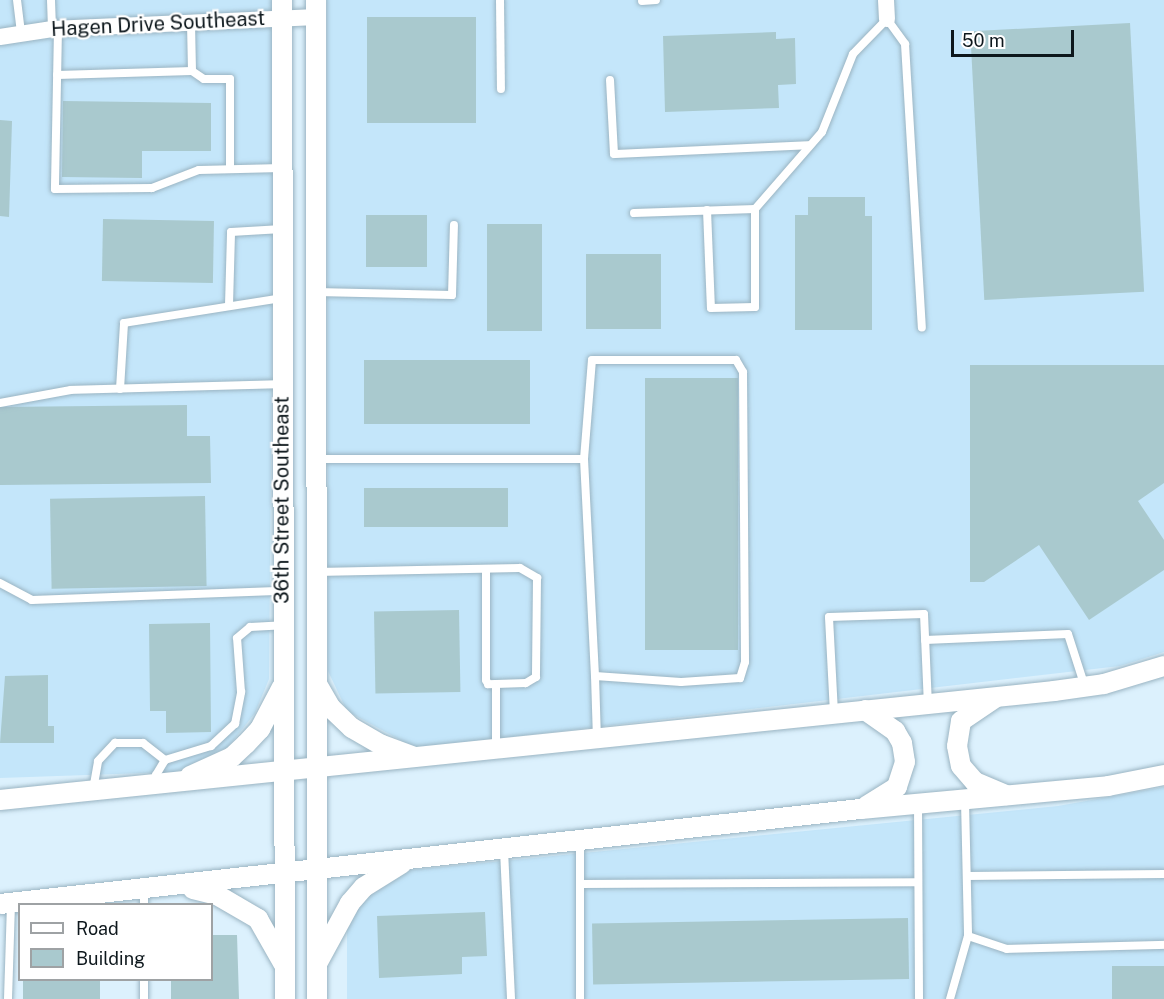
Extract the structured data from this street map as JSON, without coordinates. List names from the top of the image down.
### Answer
{
  "streets": {
    "street": ["Hagen Drive Southeast", "36th Street Southeast"]
  },
  "crossings": [
    ["Hagen Drive Southeast", "36th Street Southeast"]
  ],
  "legend": ["Road", "Building"],
  "scale_bar": "50 m"
}
